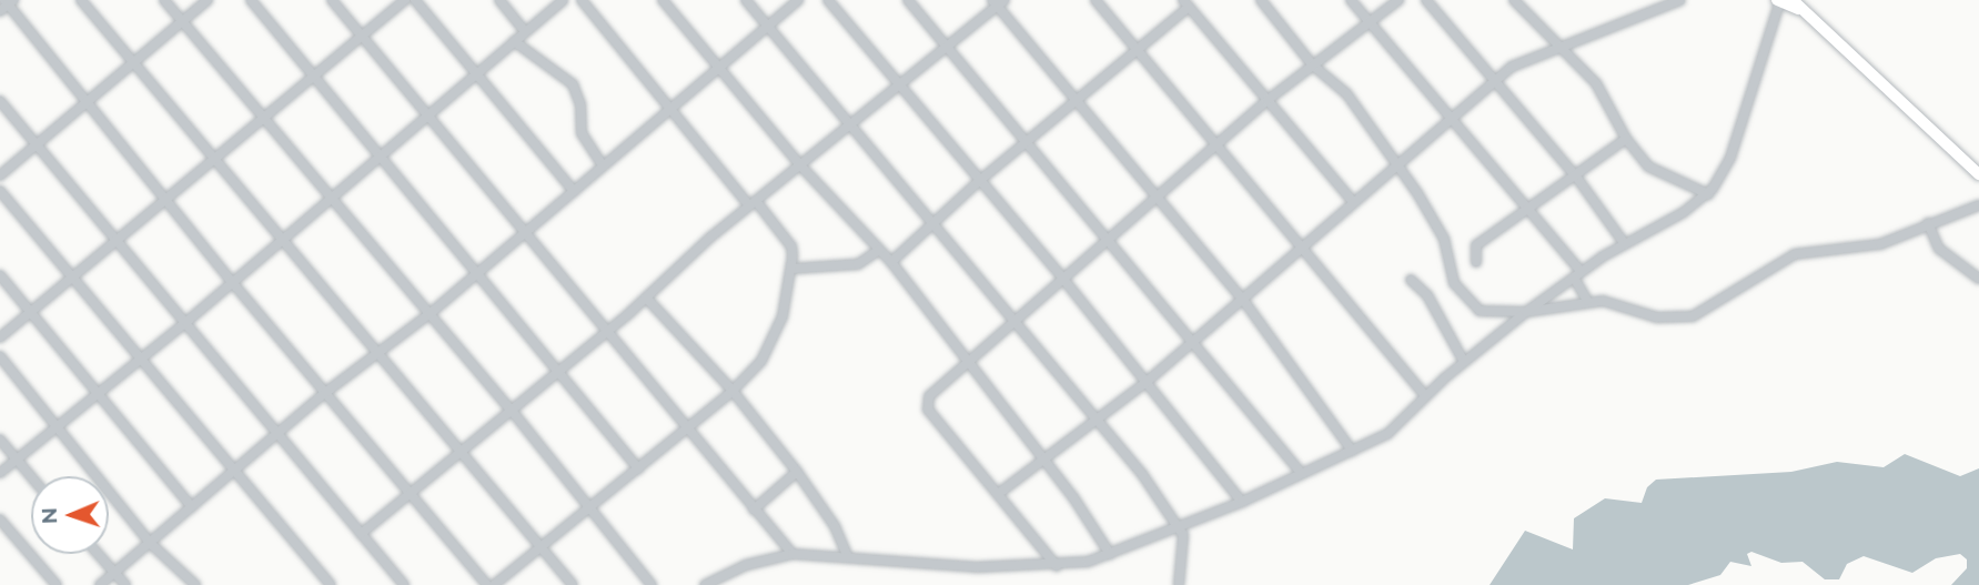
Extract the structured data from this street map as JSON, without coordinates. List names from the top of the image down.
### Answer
{
  "north": "left"
}
